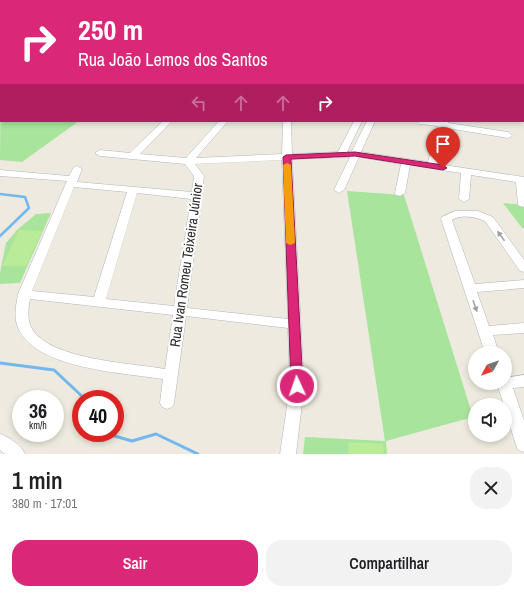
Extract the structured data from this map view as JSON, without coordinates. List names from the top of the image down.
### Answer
{
  "streets": {
    "street": ["Rua Ivan Romeu Teixeira Júnior"]
  },
  "north": "bottom left",
  "page": {
    "turn": ["250 m", "Rua João Lemos dos Santos"],
    "speed": "36 km/h",
    "limit": "40",
    "heading": ["1 min", "380 m · 17:01"],
    "buttons": ["Sair", "Compartilhar"]
  }
}
